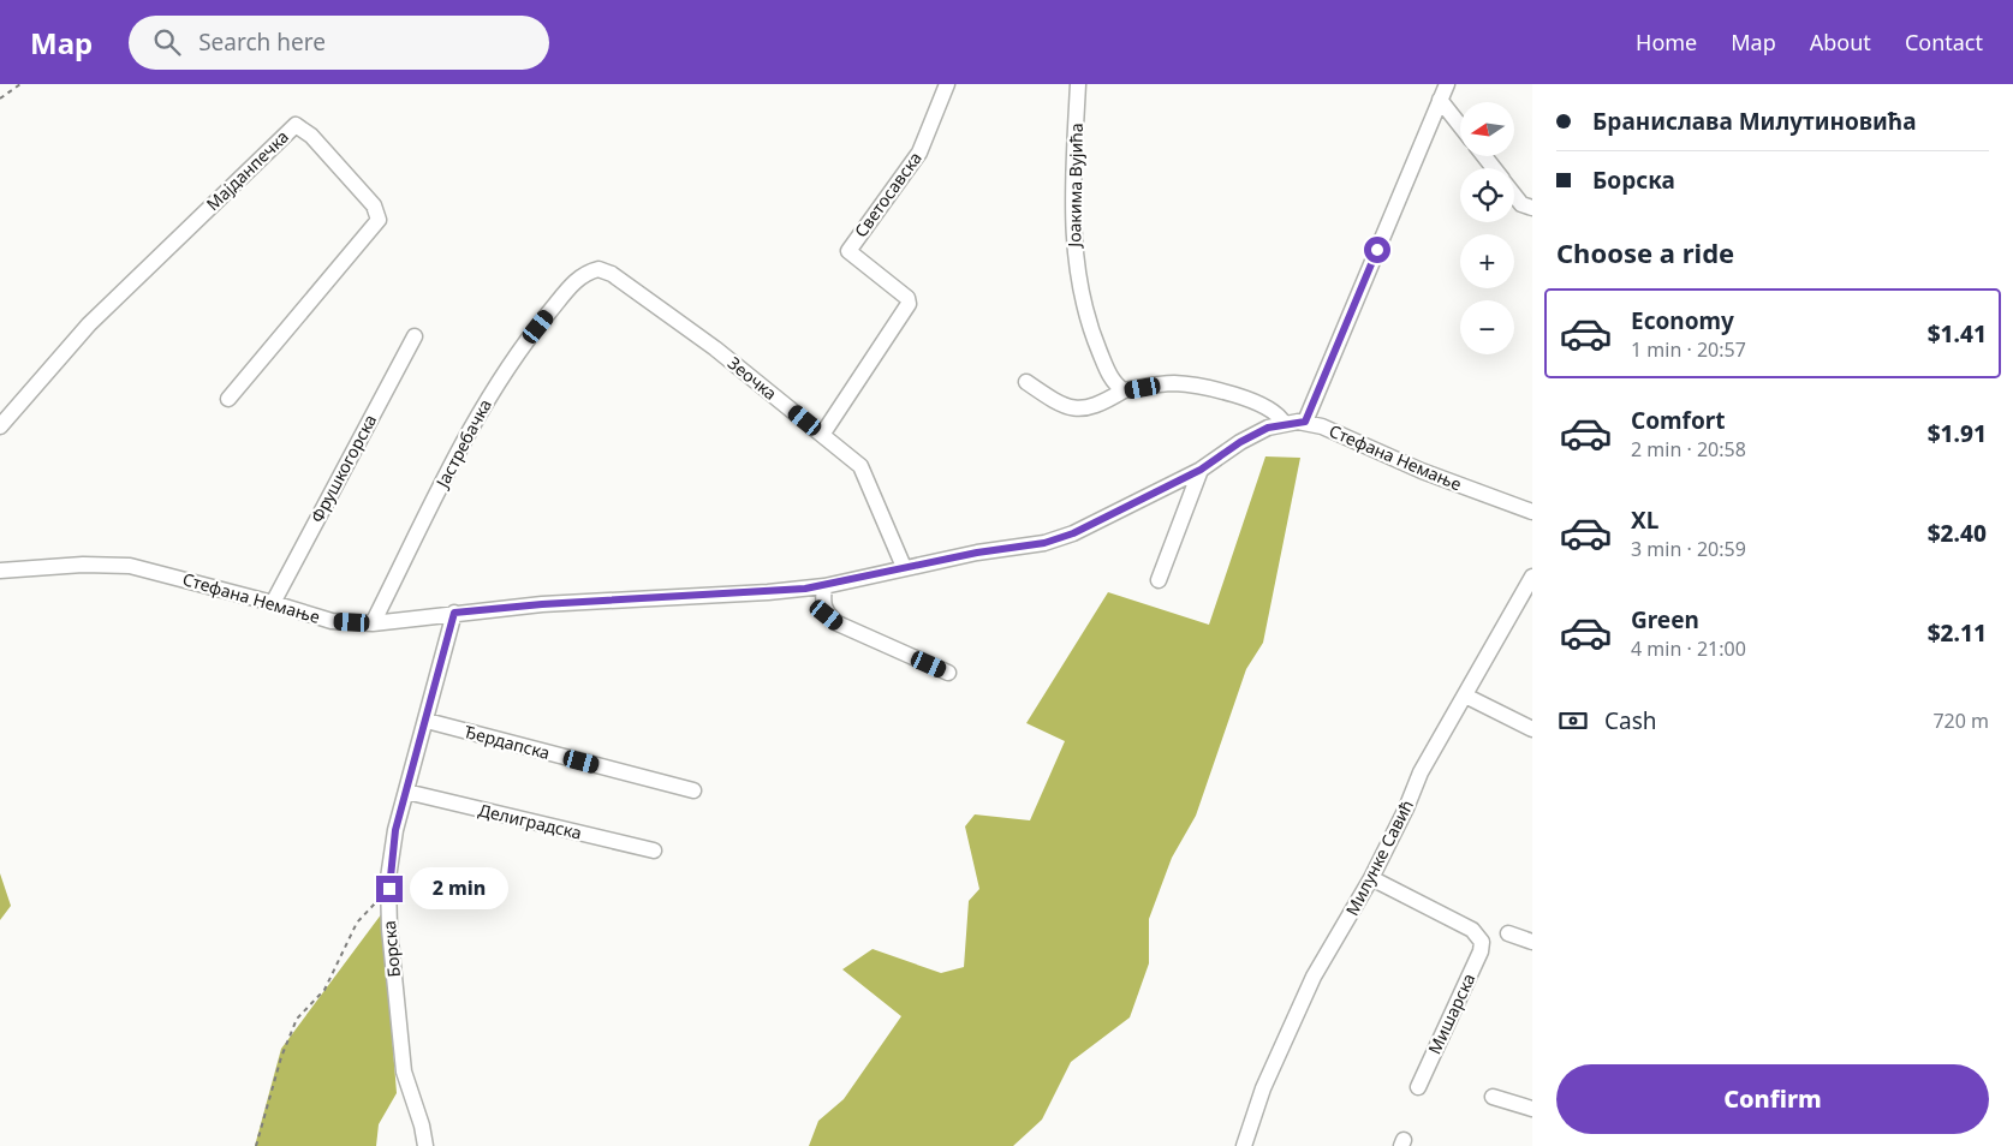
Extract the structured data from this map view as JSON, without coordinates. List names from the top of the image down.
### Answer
{
  "streets": {
    "street": [
      "Мајданпечка",
      "Јоакима Вујића",
      "Светосавска",
      "Зеочка",
      "Јастребачка",
      "Стефана Немање",
      "Фрушкогорска",
      "Ђердапска",
      "Делиградска",
      "Милунке Савић",
      "Борска",
      "Мишарска"
    ]
  },
  "crossings": [
    ["Светосавска", "Зеочка"],
    ["Зеочка", "Јастребачка"],
    ["Зеочка", "Стефана Немање"],
    ["Јастребачка", "Стефана Немање"],
    ["Стефана Немање", "Фрушкогорска"],
    ["Стефана Немање", "Борска"],
    ["Ђердапска", "Борска"],
    ["Делиградска", "Борска"],
    ["Милунке Савић", "Мишарска"]
  ],
  "north": "left",
  "page": {
    "header": "Map",
    "search": "Search here",
    "nav": [
      "Home",
      "Map",
      "About",
      "Contact"
    ],
    "banner": ["Бранислава Милутиновића", "Борска"],
    "map_buttons": ["+", "−"],
    "heading": "Choose a ride",
    "list": [
      {
        "name": "Economy",
        "note": "1 min · 20:57",
        "value": "$1.41"
      },
      {
        "name": "Comfort",
        "note": "2 min · 20:58",
        "value": "$1.91"
      },
      {
        "name": "XL",
        "note": "3 min · 20:59",
        "value": "$2.40"
      },
      {
        "name": "Green",
        "note": "4 min · 21:00",
        "value": "$2.11"
      }
    ],
    "pay": ["Cash", "720 m"],
    "bubble": "2 min",
    "buttons": "Confirm"
  }
}
